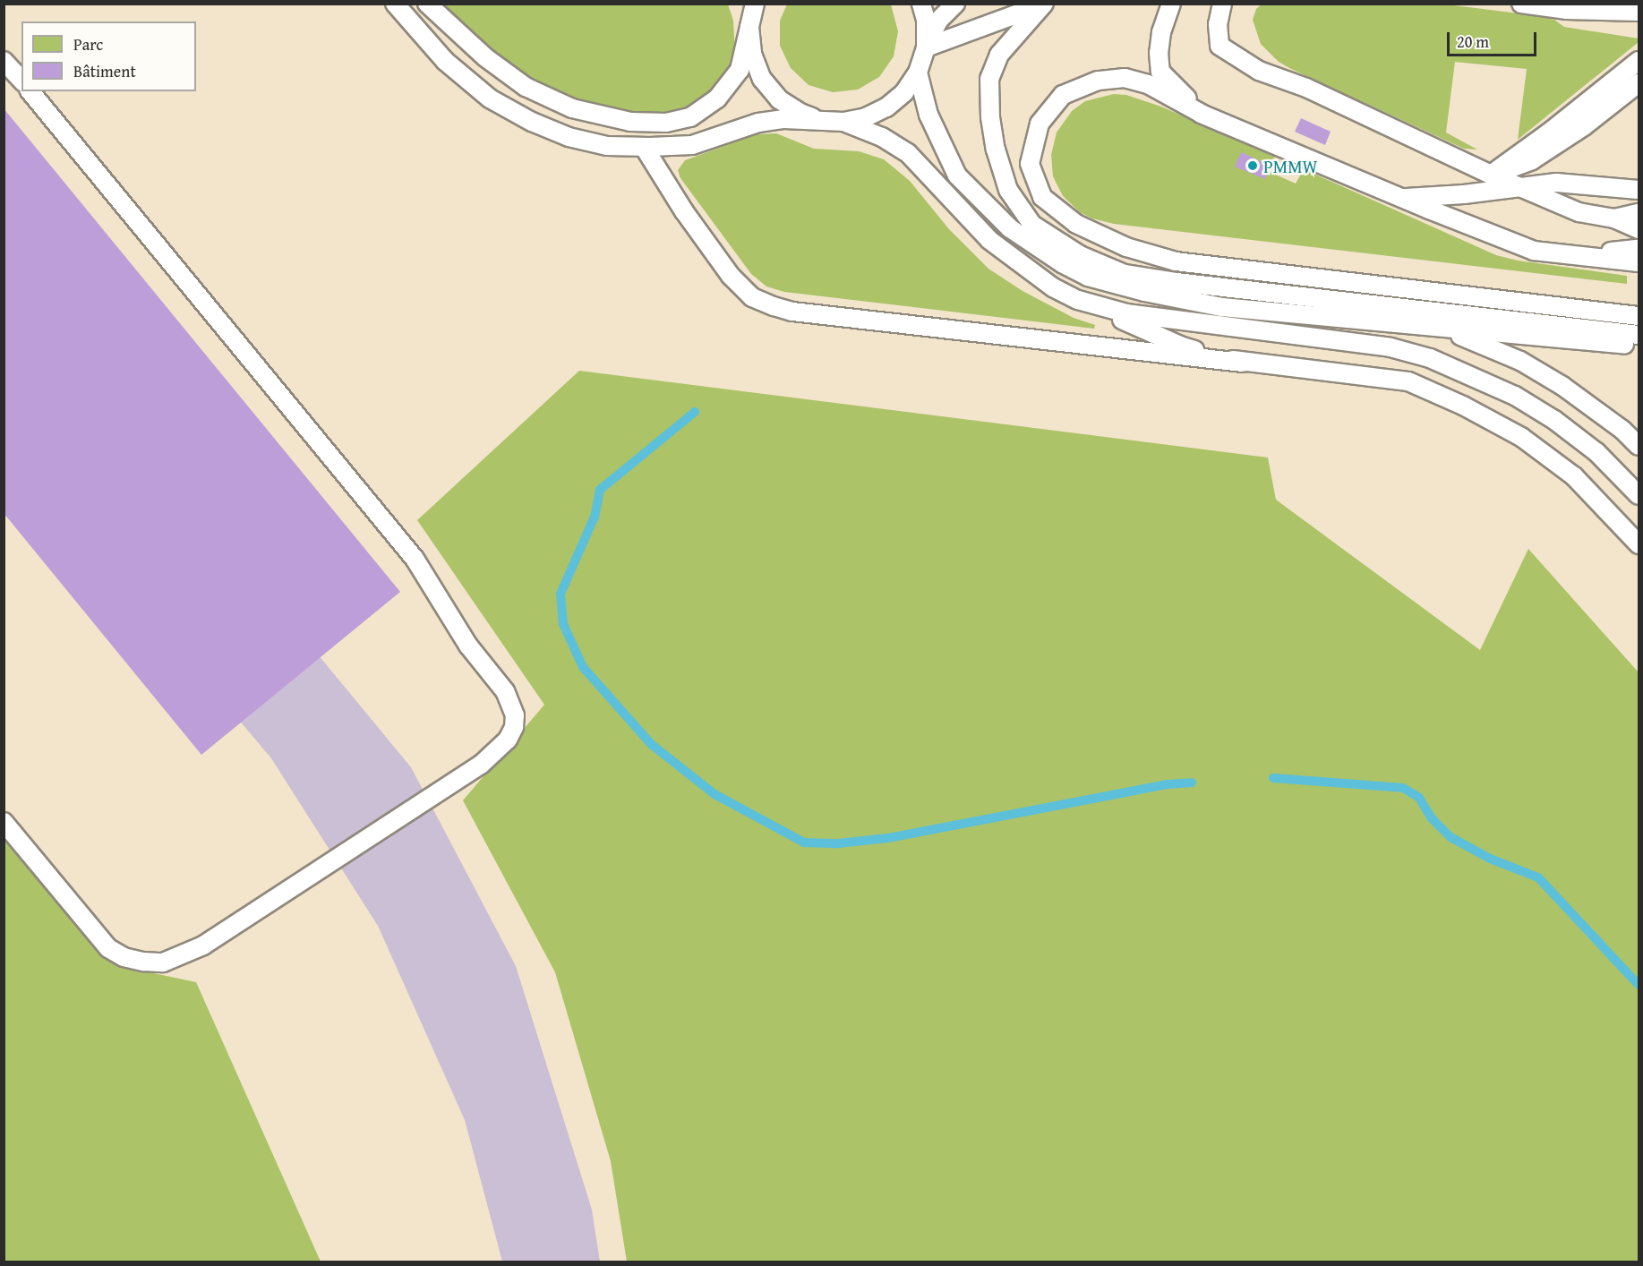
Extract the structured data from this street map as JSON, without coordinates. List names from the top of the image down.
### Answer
{
  "places": ["PMMW"],
  "legend": ["Parc", "Bâtiment"],
  "scale_bar": "20 m"
}
